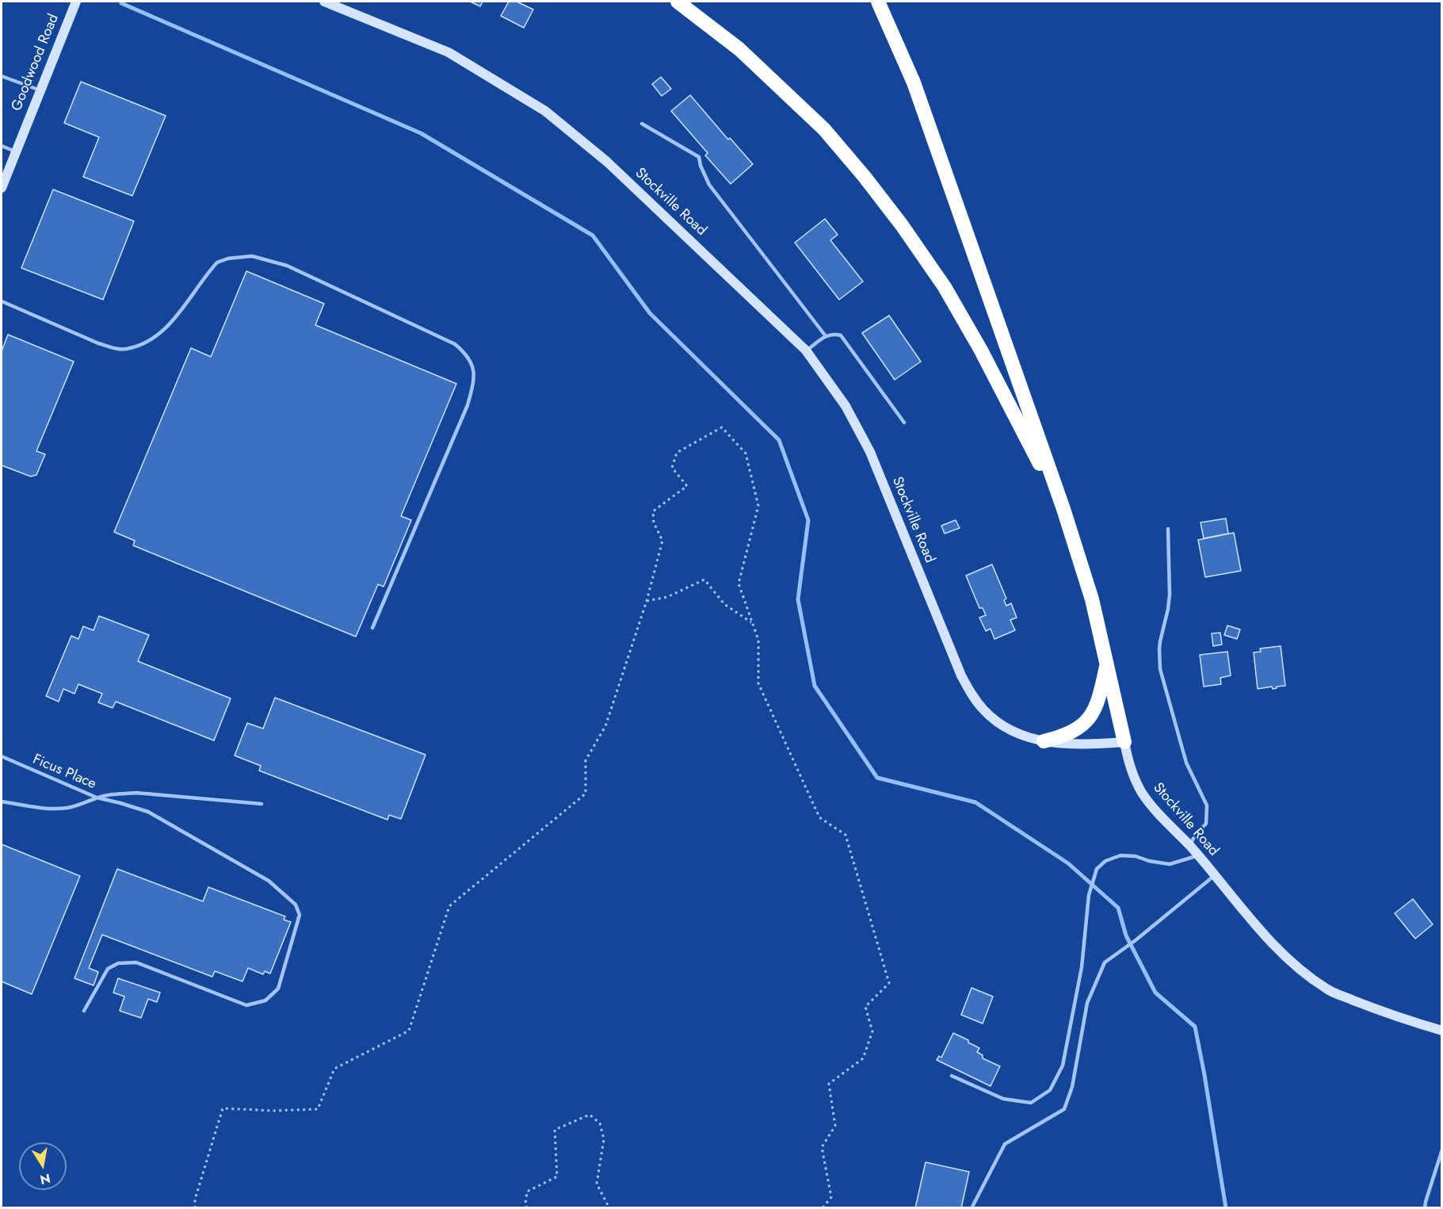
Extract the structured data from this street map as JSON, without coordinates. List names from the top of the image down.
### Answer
{
  "streets": {
    "street": ["Goodwood Road", "Stockville Road"],
    "lane": ["Ficus Place"]
  },
  "north": "bottom"
}
